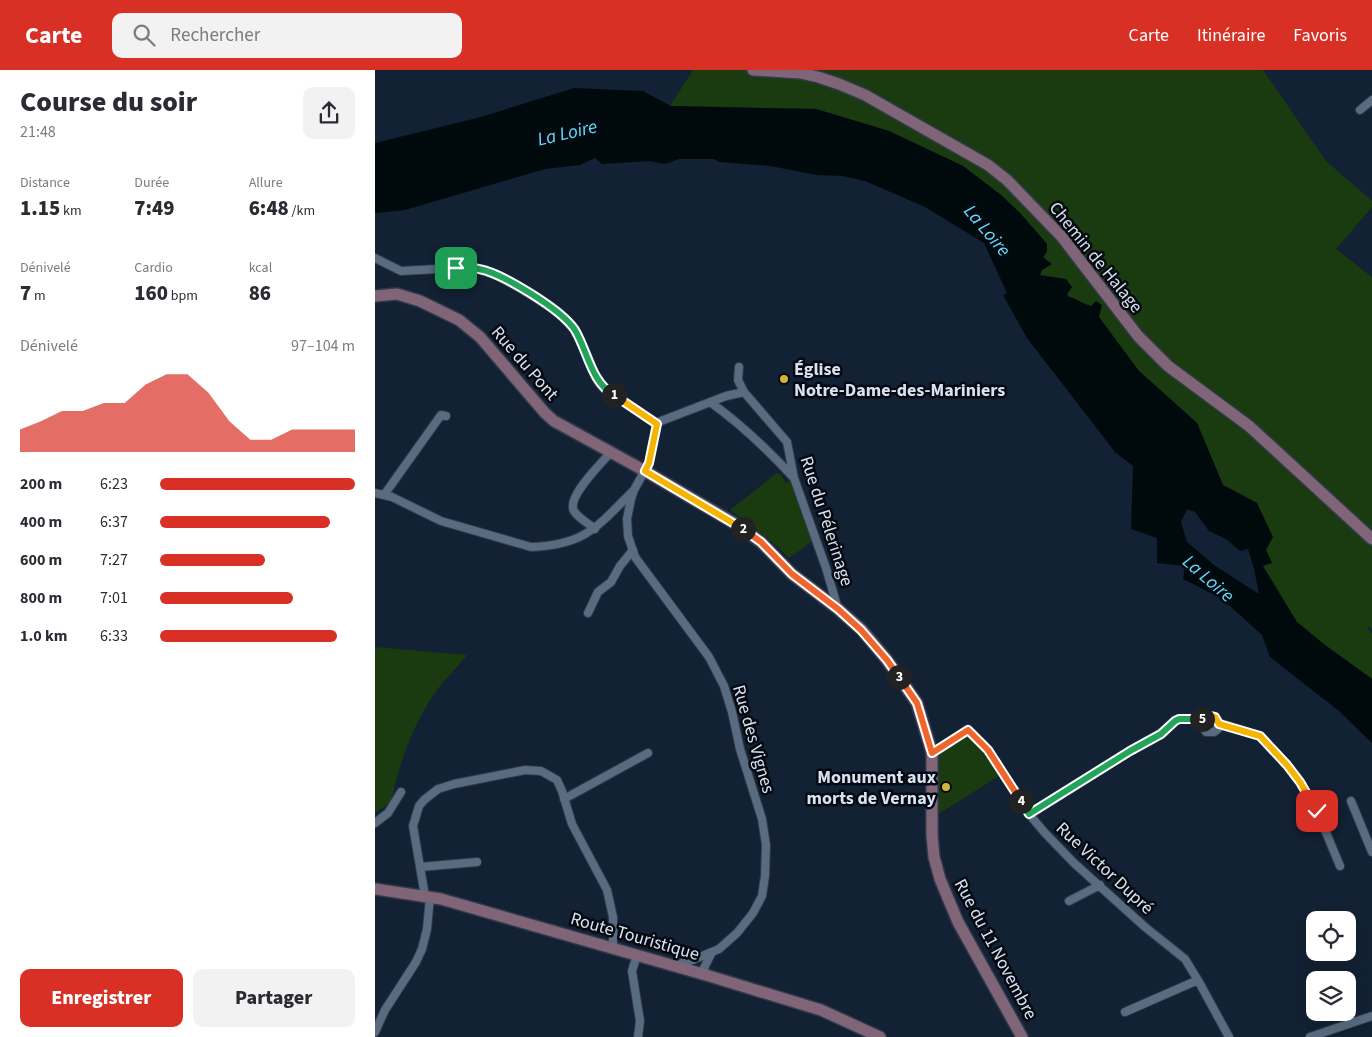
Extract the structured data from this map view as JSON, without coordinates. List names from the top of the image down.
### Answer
{
  "streets": {
    "street": [
      "Chemin de Halage",
      "Rue du Pont",
      "Rue du Pélerinage",
      "Rue des Vignes",
      "Rue Victor Dupré",
      "Route Touristique",
      "Rue du 11 Novembre"
    ]
  },
  "crossings": [
    ["Rue du Pont", "Rue des Vignes"],
    ["Rue du Pont", "Rue du 11 Novembre"],
    ["Rue du Pélerinage", "Rue du 11 Novembre"],
    ["Rue des Vignes", "Route Touristique"],
    ["Rue des Vignes", "Rue du 11 Novembre"],
    ["Rue Victor Dupré", "Rue du 11 Novembre"]
  ],
  "water": ["La Loire"],
  "places": ["Église Notre-Dame-des-Mariniers", "Monument aux morts de Vernay"],
  "page": {
    "header": "Carte",
    "search": "Rechercher",
    "nav": ["Carte", "Itinéraire", "Favoris"],
    "heading": ["Course du soir", "21:48"],
    "stats": [
      ["Distance", "1.15 km"],
      ["Durée", "7:49"],
      ["Allure", "6:48 /km"],
      ["Dénivelé", "7 m"],
      ["Cardio", "160 bpm"],
      ["kcal", "86"]
    ],
    "chart": ["Dénivelé", "97–104 m"],
    "pins": [
      "1",
      "2",
      "3",
      "5",
      "4"
    ],
    "list": [
      {
        "name": "200 m",
        "note": "6:23"
      },
      {
        "name": "400 m",
        "note": "6:37"
      },
      {
        "name": "600 m",
        "note": "7:27"
      },
      {
        "name": "800 m",
        "note": "7:01"
      },
      {
        "name": "1.0 km",
        "note": "6:33"
      }
    ],
    "buttons": ["Enregistrer", "Partager"]
  }
}
